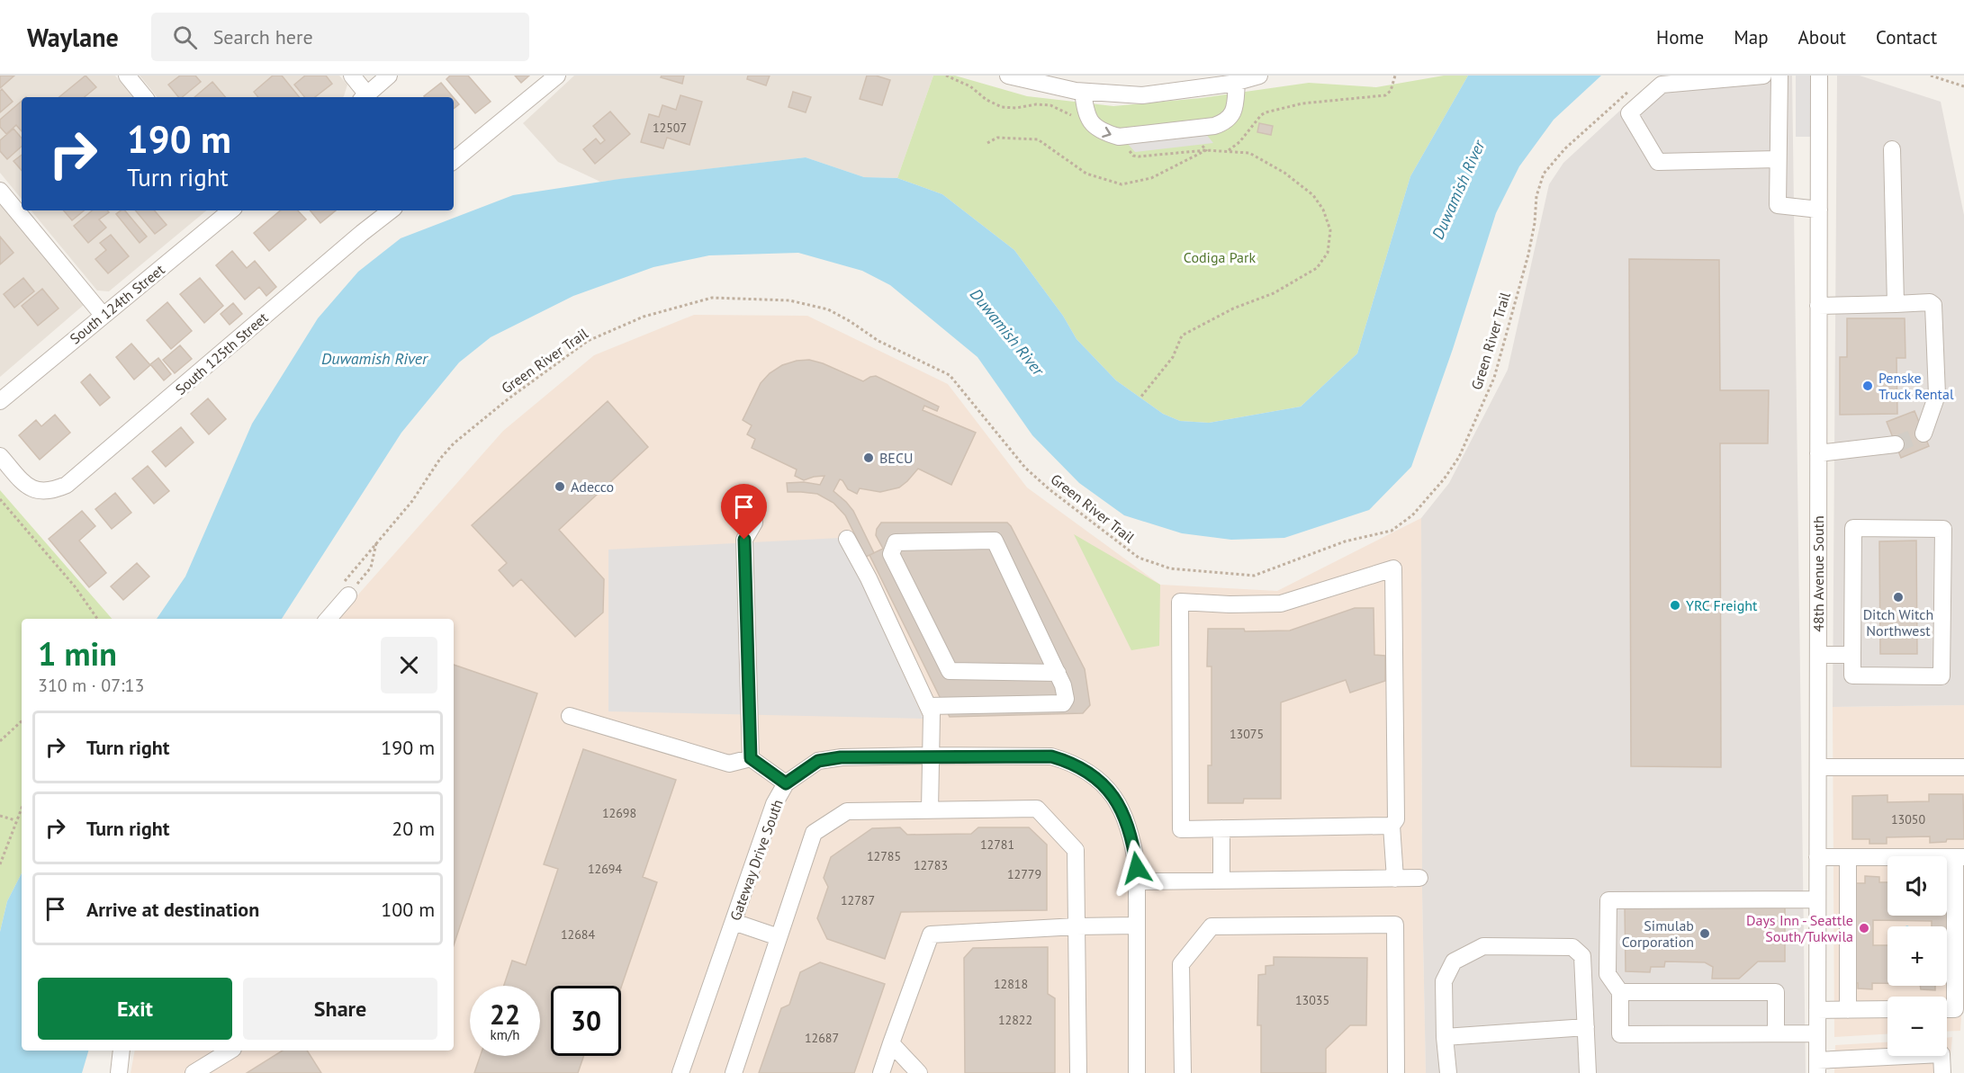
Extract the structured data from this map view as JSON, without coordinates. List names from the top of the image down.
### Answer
{
  "streets": {
    "street": [
      "South 124th Street",
      "South 125th Street",
      "48th Avenue South",
      "Gateway Drive South"
    ],
    "path": ["Green River Trail"]
  },
  "water": ["Duwamish River"],
  "parks": ["Codiga Park"],
  "places": [
    "Penske Truck Rental",
    "BECU",
    "Adecco",
    "Ditch Witch Northwest",
    "YRC Freight",
    "Days Inn - Seattle South/Tukwila",
    "Simulab Corporation"
  ],
  "house_numbers": [
    "12507",
    "13075",
    "12698",
    "13050",
    "12781",
    "12785",
    "12783",
    "12694",
    "12779",
    "12787",
    "12684",
    "12818",
    "13035",
    "12822",
    "12687"
  ],
  "page": {
    "header": "Waylane",
    "search": "Search here",
    "nav": [
      "Home",
      "Map",
      "About",
      "Contact"
    ],
    "turn": ["190 m", "Turn right"],
    "heading": ["1 min", "310 m · 07:13"],
    "list": [
      {
        "name": "Turn right",
        "value": "190 m"
      },
      {
        "name": "Turn right",
        "value": "20 m"
      },
      {
        "name": "Arrive at destination",
        "value": "100 m"
      }
    ],
    "map_buttons": ["+", "−"],
    "buttons": ["Exit", "Share"],
    "speed": "22 km/h",
    "limit": "30"
  }
}
